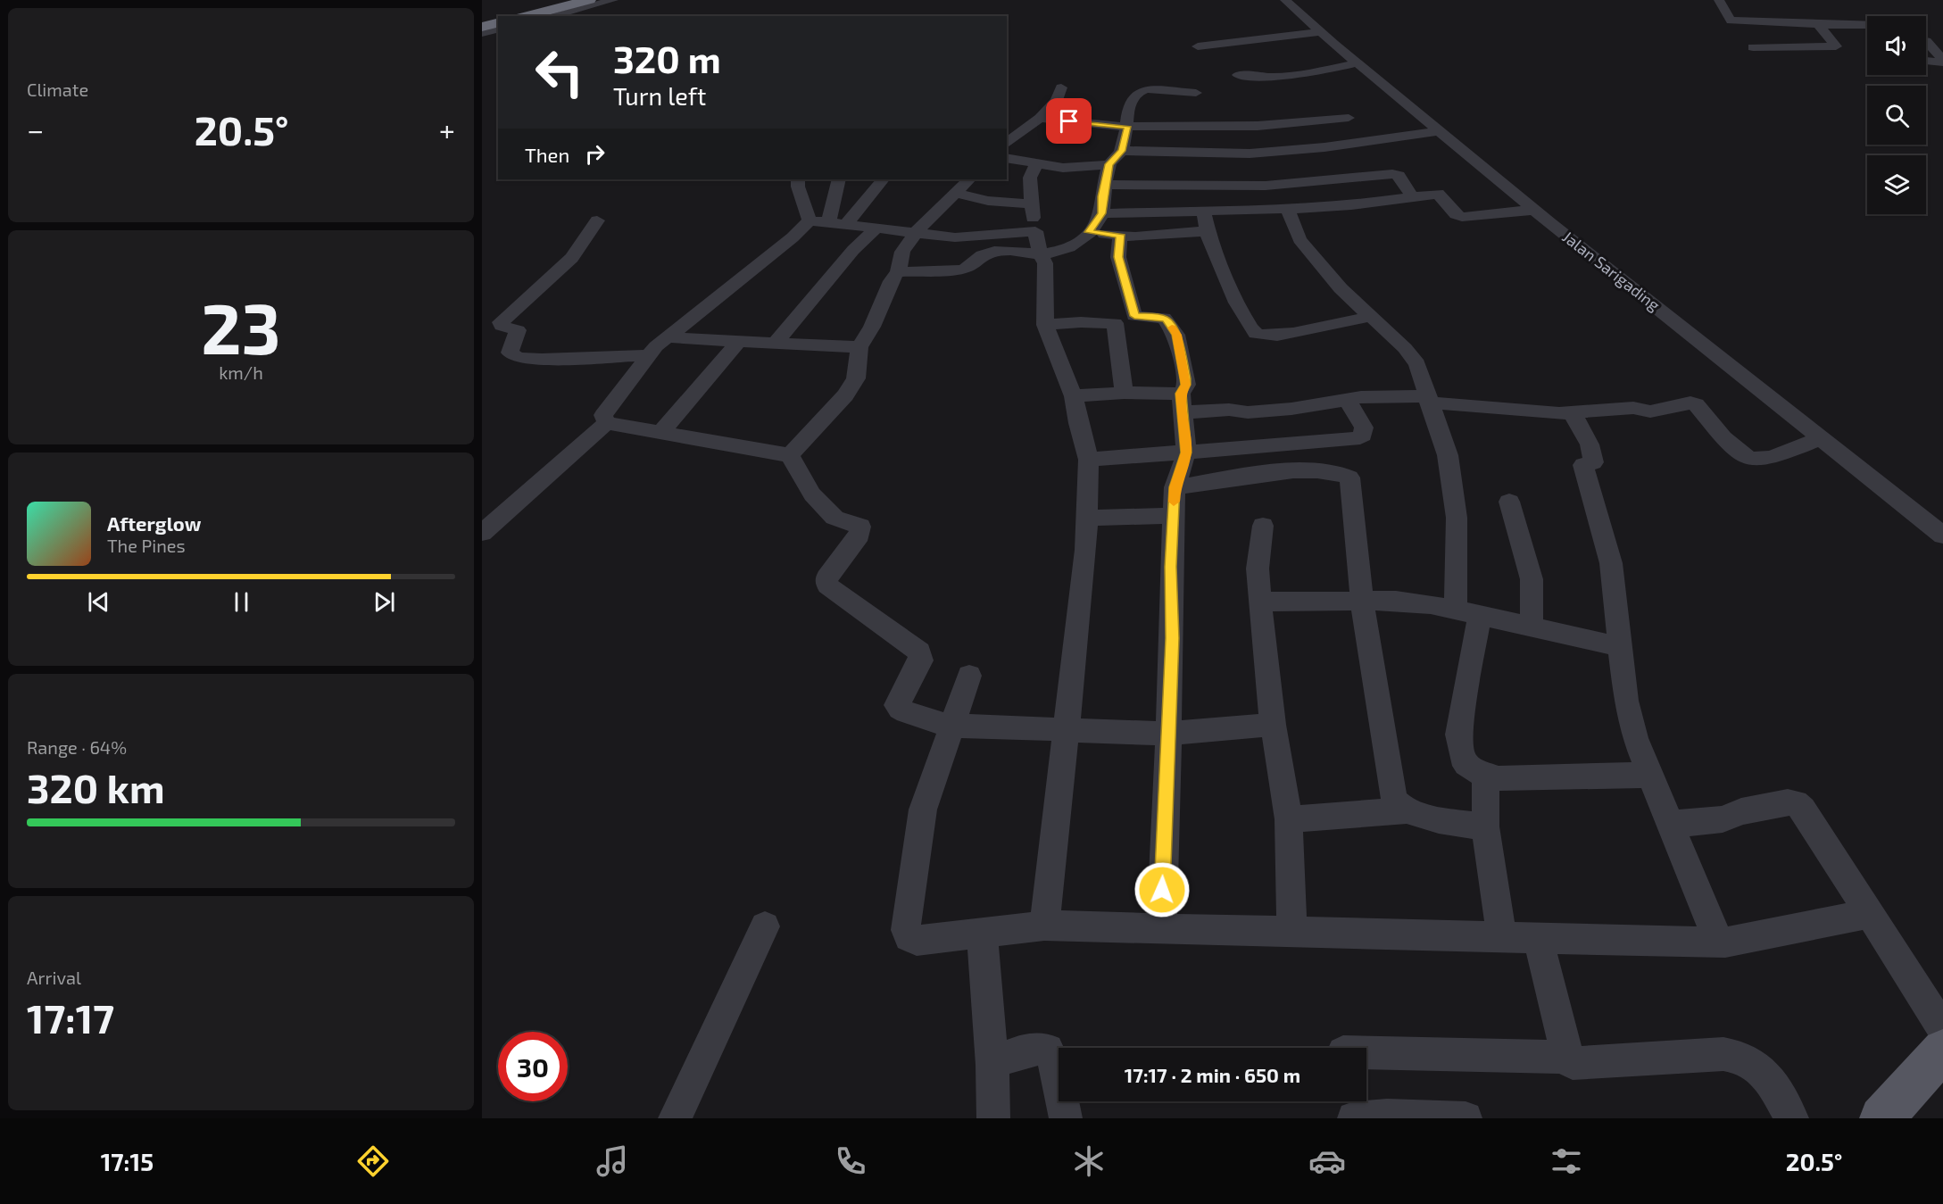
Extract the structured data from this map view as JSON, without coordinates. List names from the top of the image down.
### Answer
{
  "streets": {
    "street": ["Jalan Sarigading"]
  },
  "page": {
    "tile": [
      "Climate",
      ["23", "km/h"],
      ["Range · 64%", "320 km"],
      ["Arrival", "17:17"]
    ],
    "turn": ["320 m", "Turn left"],
    "heat": ["−", "20.5°", "+"],
    "then": "Then",
    "song": ["Afterglow", "The Pines"],
    "limit": "30",
    "trip": "17:17 · 2 min · 650 m",
    "tabs": ["17:15", "20.5°"]
  }
}
